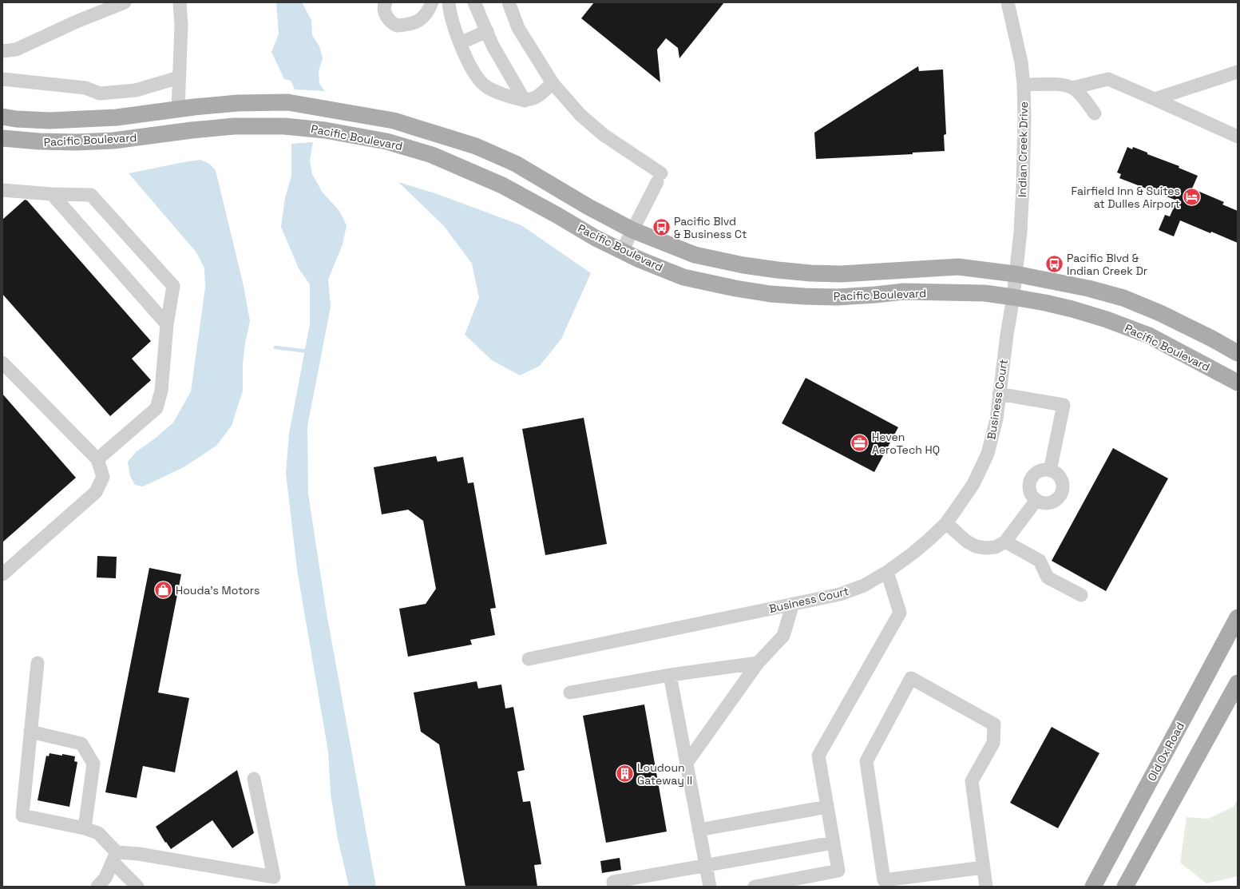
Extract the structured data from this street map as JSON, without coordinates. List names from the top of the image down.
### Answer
{
  "streets": {
    "main road": ["Pacific Boulevard", "Old Ox Road"],
    "street": ["Indian Creek Drive", "Business Court"]
  },
  "crossings": [
    ["Pacific Boulevard", "Indian Creek Drive"],
    ["Pacific Boulevard", "Business Court"],
    ["Indian Creek Drive", "Business Court"]
  ],
  "places": {
    "hotel": ["Fairfield Inn & Suites at Dulles Airport"],
    "bus stop": ["Pacific Blvd & Business Ct", "Pacific Blvd & Indian Creek Dr"],
    "office": ["Heven AeroTech HQ"],
    "shop": ["Houda's Motors"],
    "building": ["Loudoun Gateway II"]
  }
}
